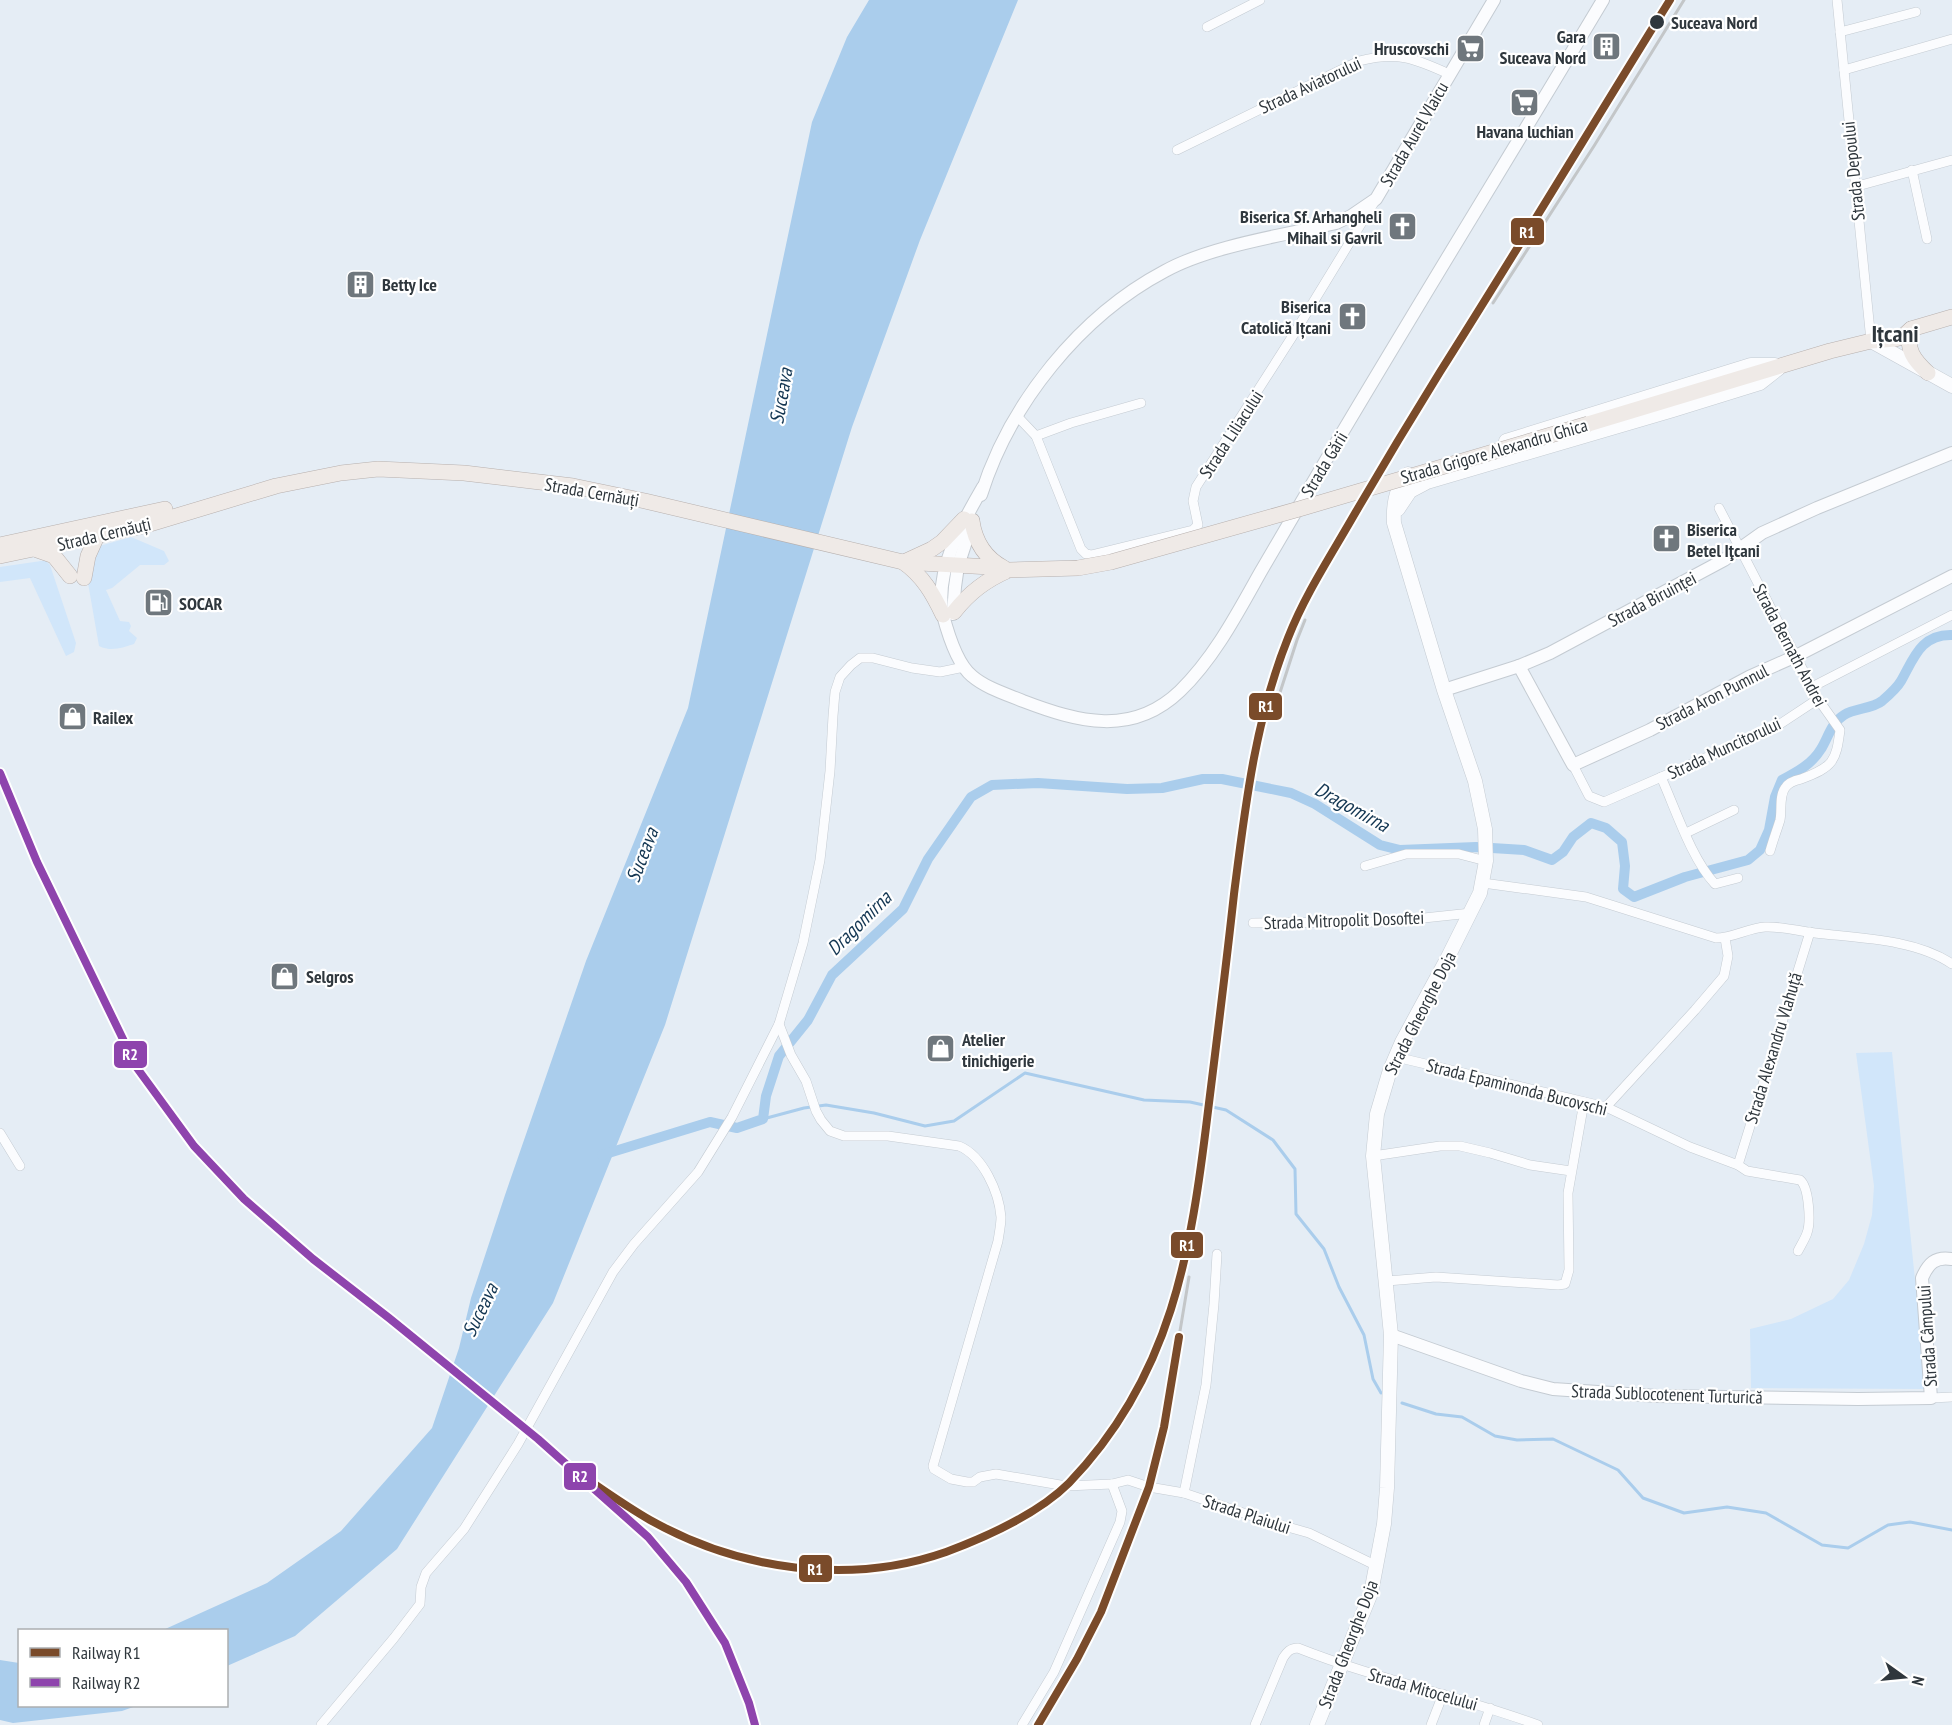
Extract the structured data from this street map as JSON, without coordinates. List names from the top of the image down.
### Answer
{
  "streets": {
    "main road": ["Strada Grigore Alexandru Ghica", "Strada Cernăuți", "Strada Gheorghe Doja"],
    "street": [
      "Strada Aviatorului",
      "Strada Aurel Vlaicu",
      "Strada Depoului",
      "Strada Liliacului",
      "Strada Gării",
      "Strada Biruinței",
      "Strada Bernath Andrei",
      "Strada Aron Pumnul",
      "Strada Muncitorului",
      "Strada Mitropolit Dosoftei",
      "Strada Alexandru Vlahuță",
      "Strada Epaminonda Bucovschi",
      "Strada Câmpului",
      "Strada Sublocotenent Turturică",
      "Strada Plaiului",
      "Strada Mitocelului"
    ]
  },
  "crossings": [
    ["Strada Aviatorului", "Strada Aurel Vlaicu"],
    ["Strada Aurel Vlaicu", "Strada Liliacului"],
    ["Strada Aurel Vlaicu", "Strada Grigore Alexandru Ghica"],
    ["Strada Aurel Vlaicu", "Strada Gării"],
    ["Strada Depoului", "Strada Grigore Alexandru Ghica"],
    ["Strada Grigore Alexandru Ghica", "Strada Gării"],
    ["Strada Grigore Alexandru Ghica", "Strada Cernăuți"],
    ["Strada Biruinței", "Strada Bernath Andrei"],
    ["Strada Biruinței", "Strada Gheorghe Doja"],
    ["Strada Bernath Andrei", "Strada Aron Pumnul"],
    ["Strada Bernath Andrei", "Strada Muncitorului"],
    ["Strada Aron Pumnul", "Strada Muncitorului"],
    ["Strada Mitropolit Dosoftei", "Strada Gheorghe Doja"],
    ["Strada Gheorghe Doja", "Strada Epaminonda Bucovschi"],
    ["Strada Gheorghe Doja", "Strada Sublocotenent Turturică"],
    ["Strada Gheorghe Doja", "Strada Plaiului"],
    ["Strada Gheorghe Doja", "Strada Mitocelului"],
    ["Strada Alexandru Vlahuță", "Strada Epaminonda Bucovschi"],
    ["Strada Câmpului", "Strada Sublocotenent Turturică"]
  ],
  "districts": ["Ițcani"],
  "water": ["Suceava", "Dragomirna"],
  "places": {
    "other": ["Suceava Nord"],
    "building": ["Gara Suceava Nord", "Betty Ice"],
    "supermarket": ["Hruscovschi", "Havana luchian"],
    "church": ["Biserica Sf. Arhangheli Mihail si Gavril", "Biserica Catolică Ițcani", "Biserica Betel Iţcani"],
    "fuel station": ["SOCAR"],
    "shop": ["Railex", "Selgros", "Atelier tinichigerie"]
  },
  "lines": ["rail line R1", "rail line R2"],
  "legend": ["Railway R1", "Railway R2"],
  "north": "right"
}
